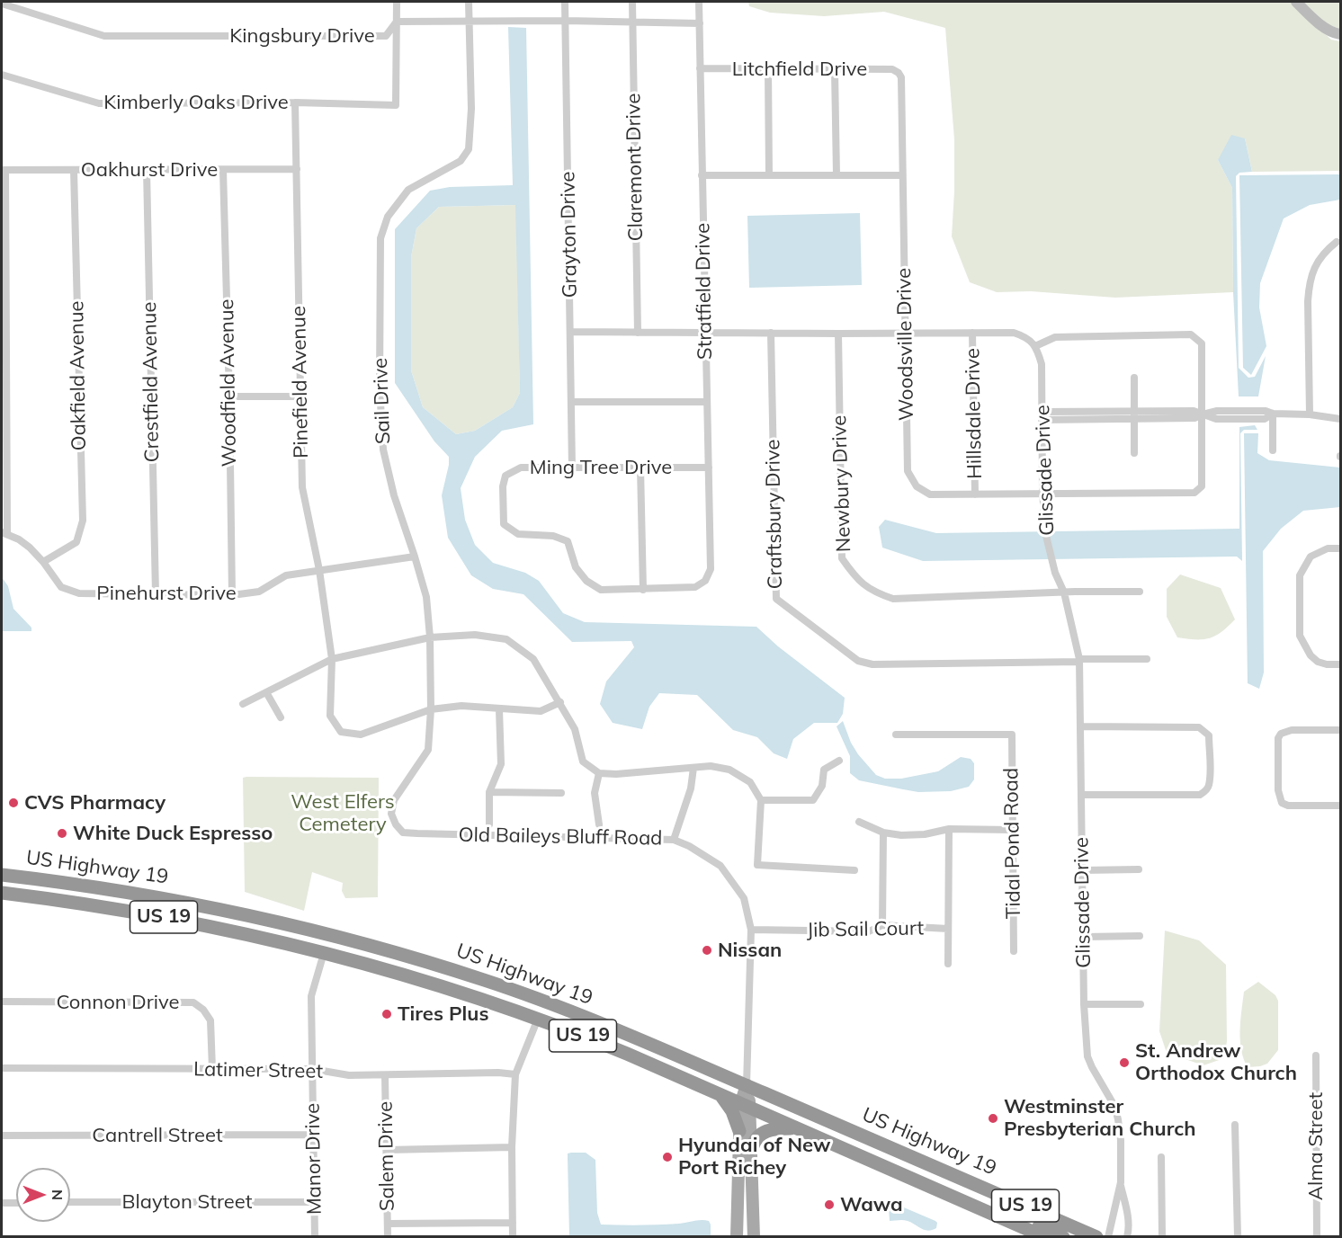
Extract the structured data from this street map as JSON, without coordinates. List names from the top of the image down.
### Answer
{
  "streets": {
    "highway": ["US Highway 19", "US 19"],
    "street": [
      "Kingsbury Drive",
      "Litchfield Drive",
      "Kimberly Oaks Drive",
      "Claremont Drive",
      "Oakhurst Drive",
      "Grayton Drive",
      "Stratfield Drive",
      "Woodsville Drive",
      "Oakfield Avenue",
      "Crestfield Avenue",
      "Pinefield Avenue",
      "Woodfield Avenue",
      "Sail Drive",
      "Hillsdale Drive",
      "Ming Tree Drive",
      "Glissade Drive",
      "Newbury Drive",
      "Craftsbury Drive",
      "Pinehurst Drive",
      "Old Baileys Bluff Road",
      "Tidal Pond Road",
      "Jib Sail Court",
      "Connon Drive",
      "Latimer Street",
      "Cantrell Street",
      "Alma Street",
      "Salem Drive",
      "Manor Drive",
      "Blayton Street"
    ]
  },
  "crossings": [
    ["Kingsbury Drive", "Kimberly Oaks Drive"],
    ["Kingsbury Drive", "Claremont Drive"],
    ["Kingsbury Drive", "Grayton Drive"],
    ["Kingsbury Drive", "Stratfield Drive"],
    ["Kingsbury Drive", "Sail Drive"],
    ["Litchfield Drive", "Stratfield Drive"],
    ["Litchfield Drive", "Woodsville Drive"],
    ["Kimberly Oaks Drive", "Pinefield Avenue"],
    ["Oakhurst Drive", "Oakfield Avenue"],
    ["Oakhurst Drive", "Crestfield Avenue"],
    ["Oakhurst Drive", "Pinefield Avenue"],
    ["Oakhurst Drive", "Woodfield Avenue"],
    ["Grayton Drive", "Ming Tree Drive"],
    ["Stratfield Drive", "Ming Tree Drive"],
    ["Woodsville Drive", "Hillsdale Drive"],
    ["Woodsville Drive", "Glissade Drive"],
    ["Oakfield Avenue", "Pinehurst Drive"],
    ["Crestfield Avenue", "Pinehurst Drive"],
    ["Pinefield Avenue", "Sail Drive"],
    ["Pinefield Avenue", "Pinehurst Drive"],
    ["Woodfield Avenue", "Pinehurst Drive"],
    ["Sail Drive", "Pinehurst Drive"],
    ["Sail Drive", "Old Baileys Bluff Road"],
    ["Glissade Drive", "Newbury Drive"],
    ["Glissade Drive", "Craftsbury Drive"],
    ["Old Baileys Bluff Road", "US Highway 19"],
    ["Old Baileys Bluff Road", "Jib Sail Court"],
    ["US Highway 19", "Manor Drive"],
    ["Connon Drive", "Latimer Street"],
    ["Latimer Street", "Salem Drive"],
    ["Latimer Street", "Manor Drive"],
    ["Cantrell Street", "Manor Drive"],
    ["Manor Drive", "Blayton Street"]
  ],
  "parks": ["West Elfers Cemetery"],
  "places": [
    "CVS Pharmacy",
    "White Duck Espresso",
    "Nissan",
    "Tires Plus",
    "St. Andrew Orthodox Church",
    "Westminster Presbyterian Church",
    "Hyundai of New Port Richey",
    "Wawa"
  ],
  "north": "right"
}
